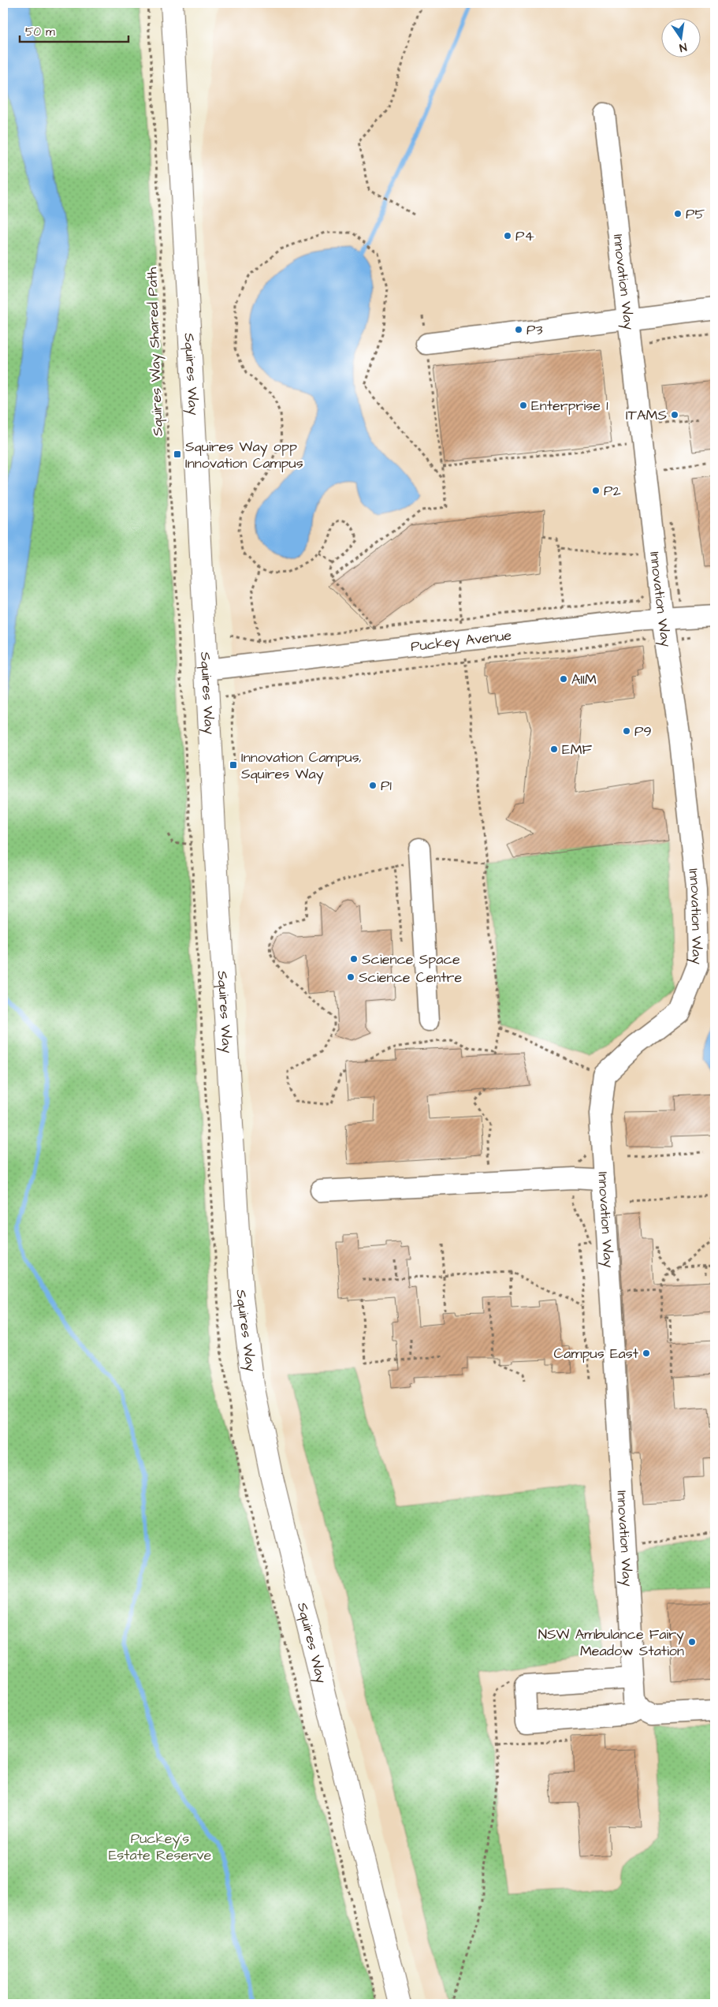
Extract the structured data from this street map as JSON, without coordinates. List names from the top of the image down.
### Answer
{
  "streets": {
    "main road": ["Squires Way"],
    "street": ["Innovation Way", "Puckey Avenue"],
    "path": ["Squires Way Shared Path"]
  },
  "crossings": [
    ["Innovation Way", "Puckey Avenue"],
    ["Squires Way", "Puckey Avenue"]
  ],
  "parks": ["Puckey's Estate Reserve"],
  "places": {
    "other": [
      "P5",
      "P4",
      "P3",
      "Enterprise 1",
      "ITAMS",
      "P2",
      "AIIM",
      "P9",
      "EMF",
      "P1",
      "Science Space",
      "Science Centre",
      "Campus East",
      "NSW Ambulance Fairy Meadow Station"
    ],
    "transit": ["Squires Way opp Innovation Campus", "Innovation Campus, Squires Way"]
  },
  "scale_bar": "50 m",
  "north": "bottom"
}
